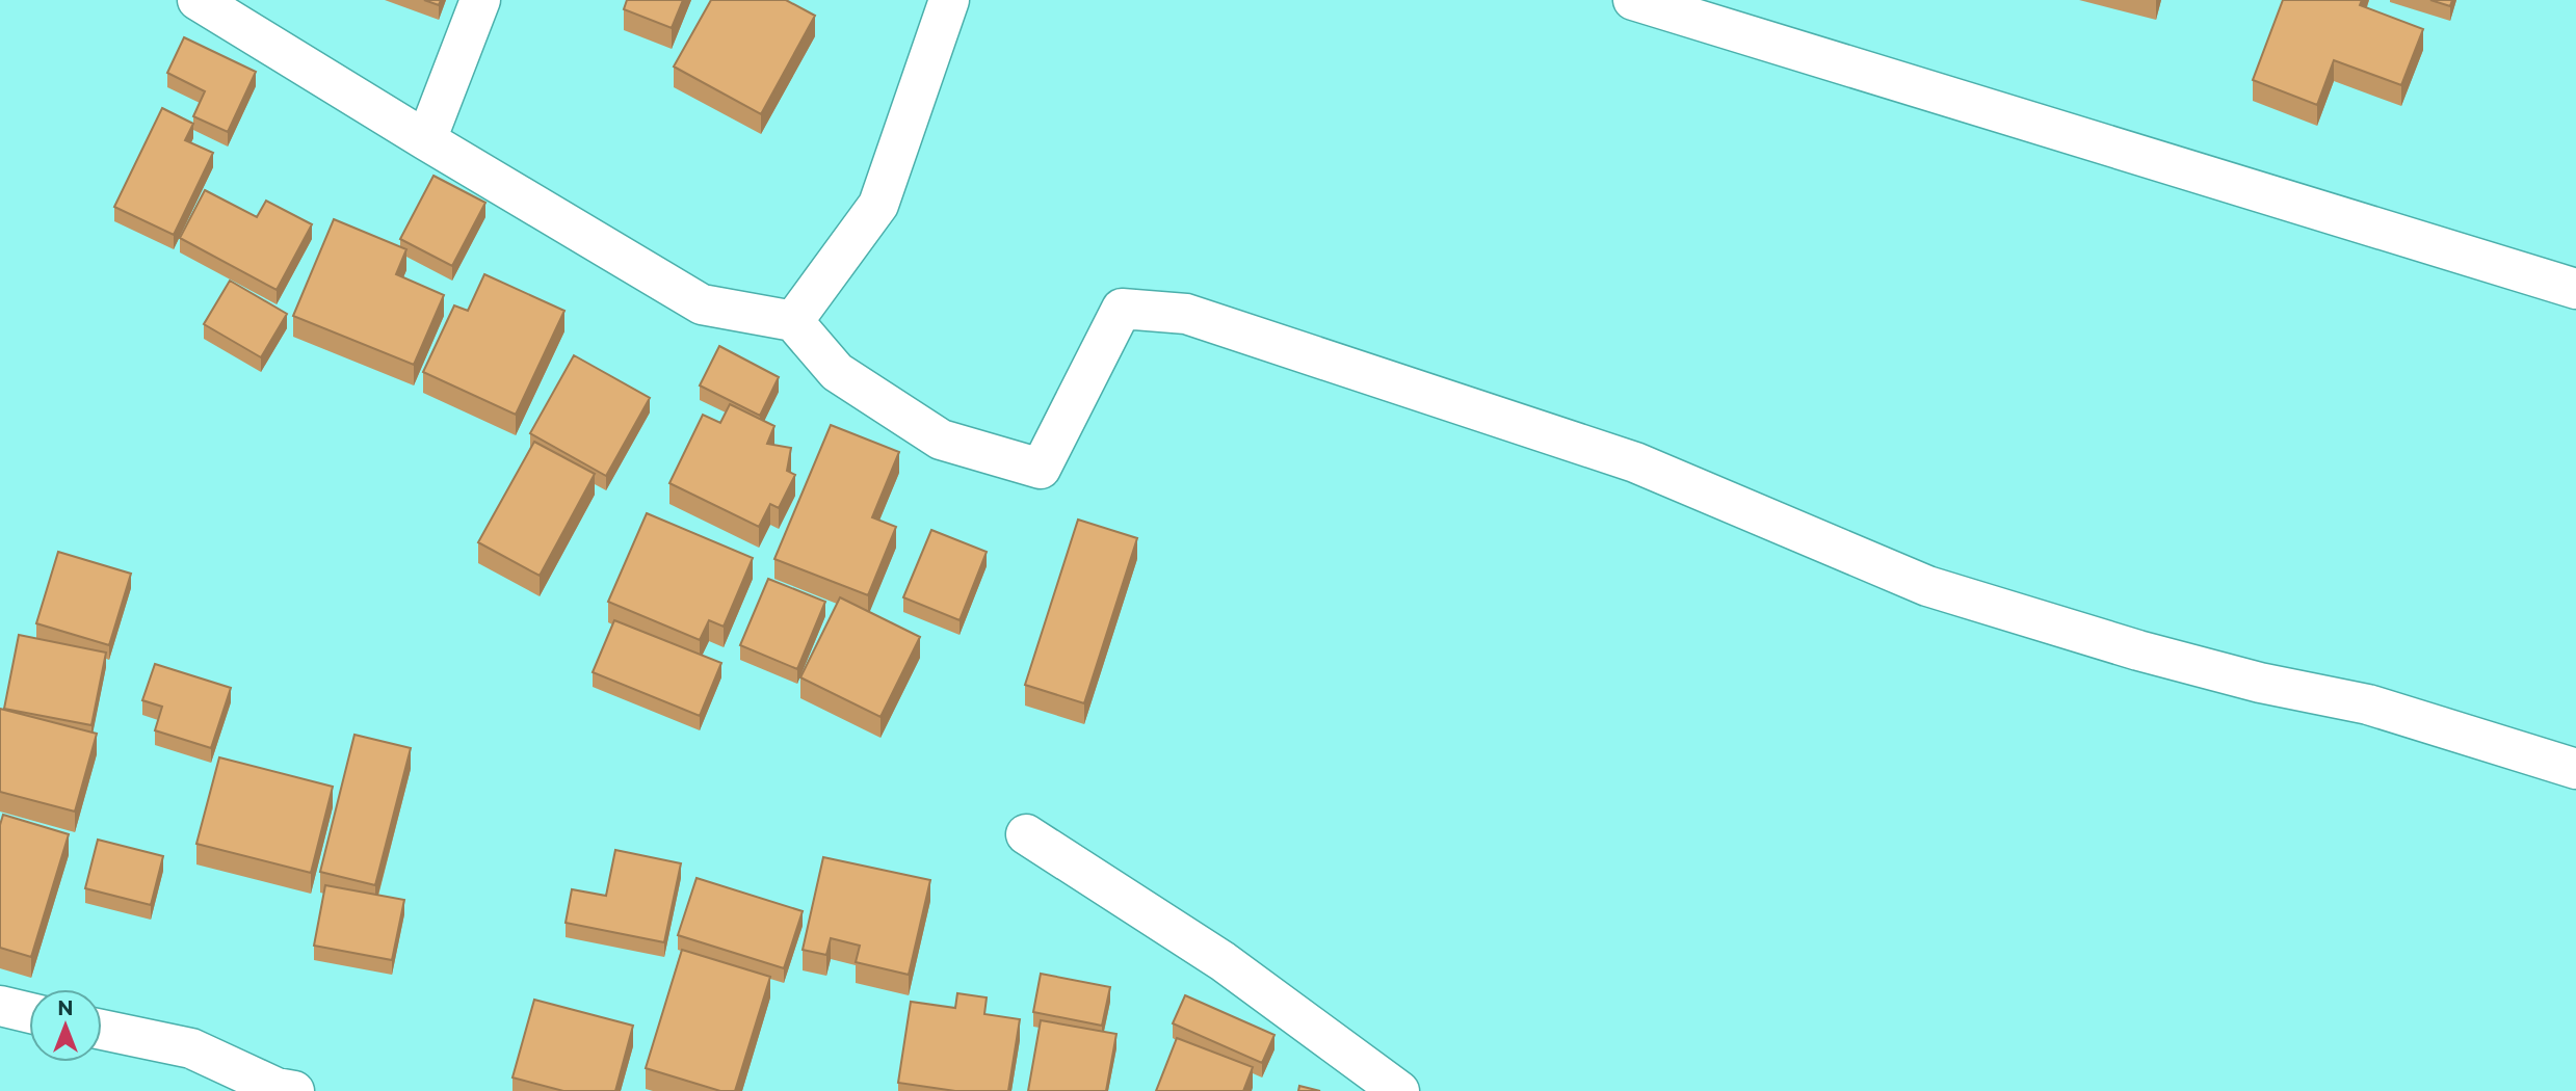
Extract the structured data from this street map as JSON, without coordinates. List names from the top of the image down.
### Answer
{
  "north": "top"
}
